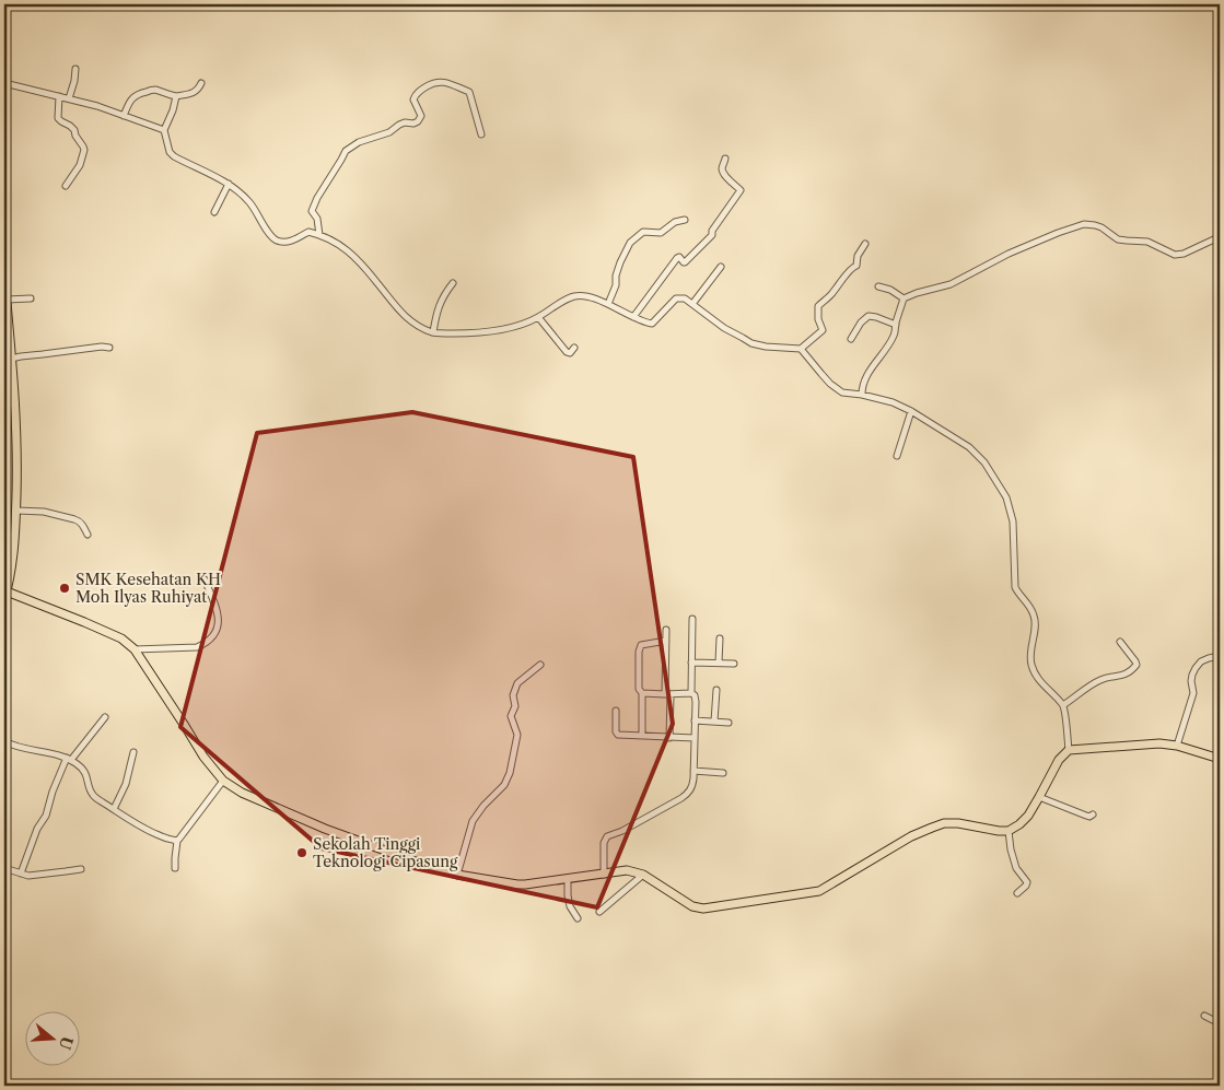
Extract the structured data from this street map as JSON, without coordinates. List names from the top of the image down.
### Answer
{
  "places": ["SMK Kesehatan KH Moh Ilyas Ruhiyat", "Sekolah Tinggi Teknologi Cipasung"],
  "north": "right"
}
